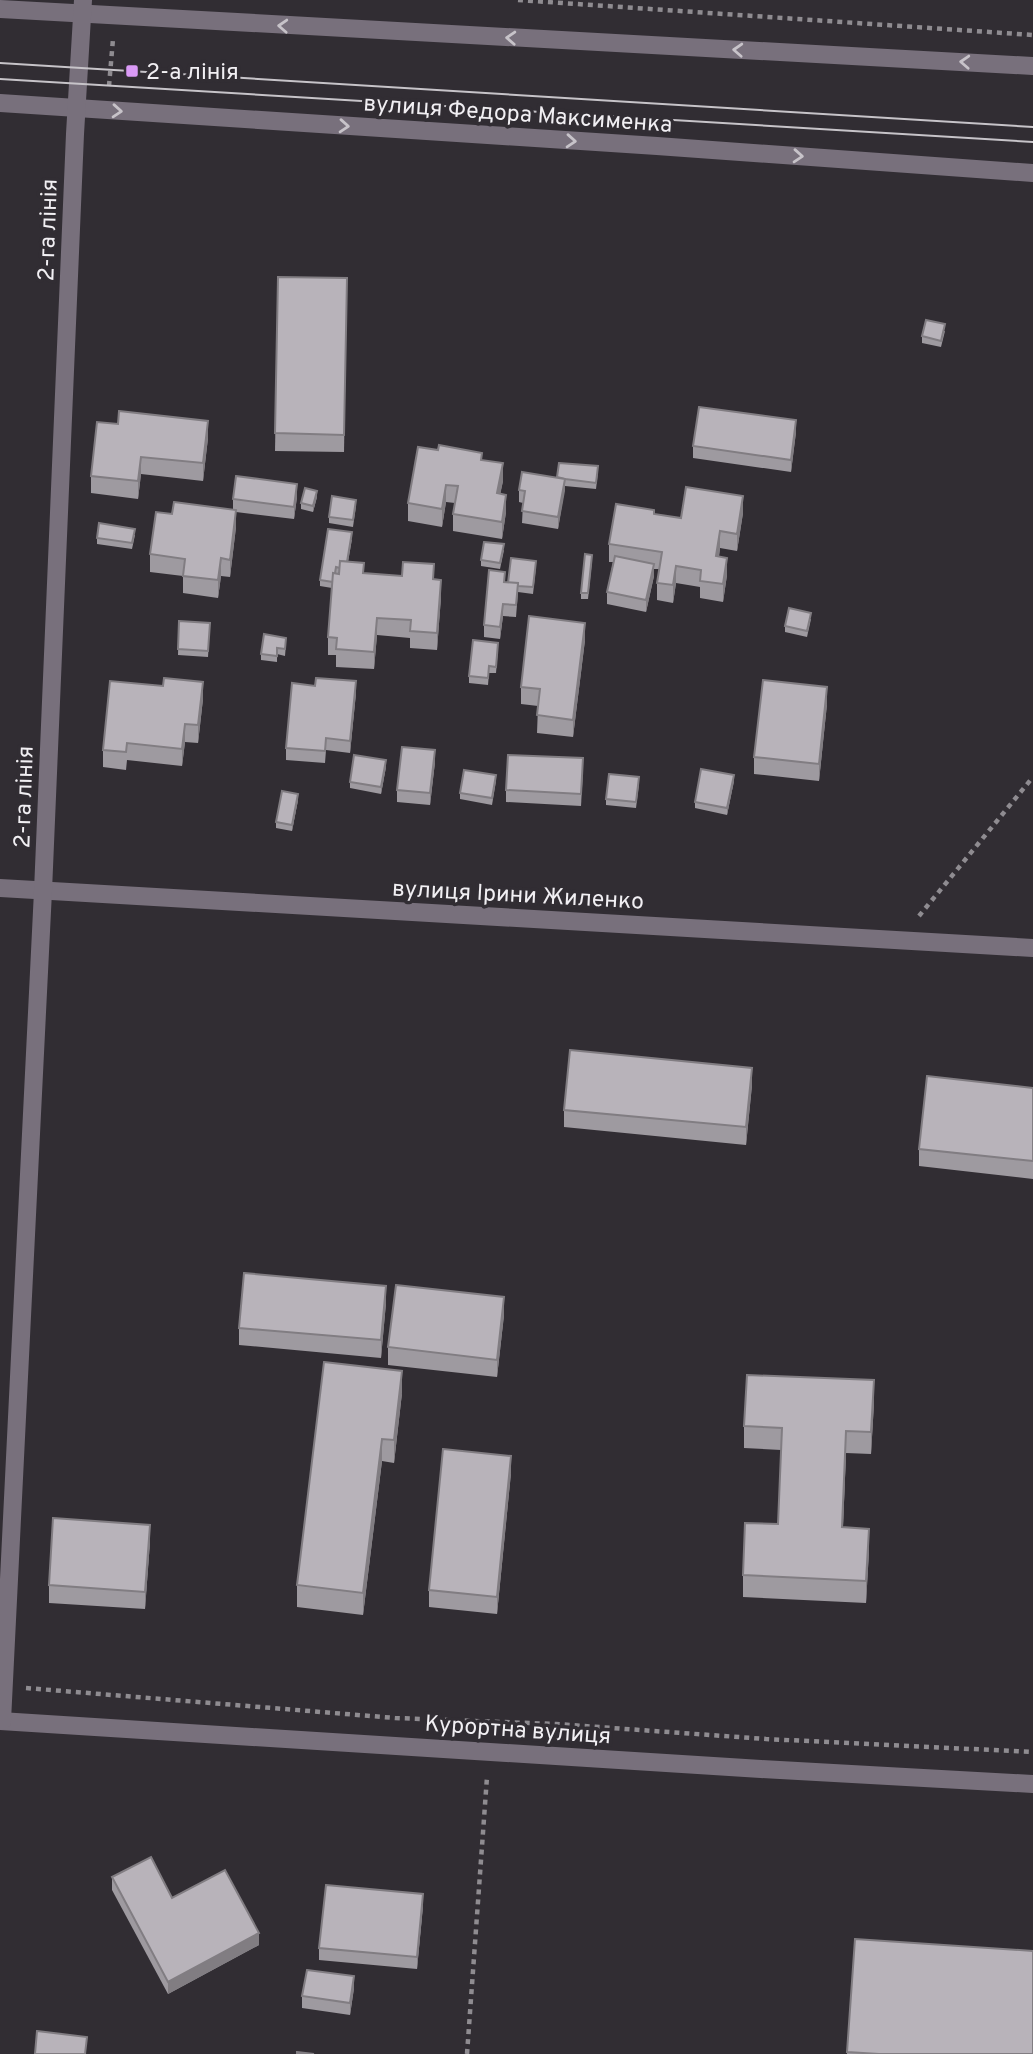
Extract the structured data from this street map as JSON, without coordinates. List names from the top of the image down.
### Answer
{
  "streets": {
    "street": [
      "вулиця Федора Максименка",
      "2-га лінія",
      "вулиця Ірини Жиленко",
      "Курортна вулиця"
    ]
  },
  "crossings": [
    ["вулиця Федора Максименка", "2-га лінія"],
    ["2-га лінія", "вулиця Ірини Жиленко"],
    ["2-га лінія", "Курортна вулиця"]
  ],
  "places": {
    "transit": ["2-а лінія"]
  }
}
